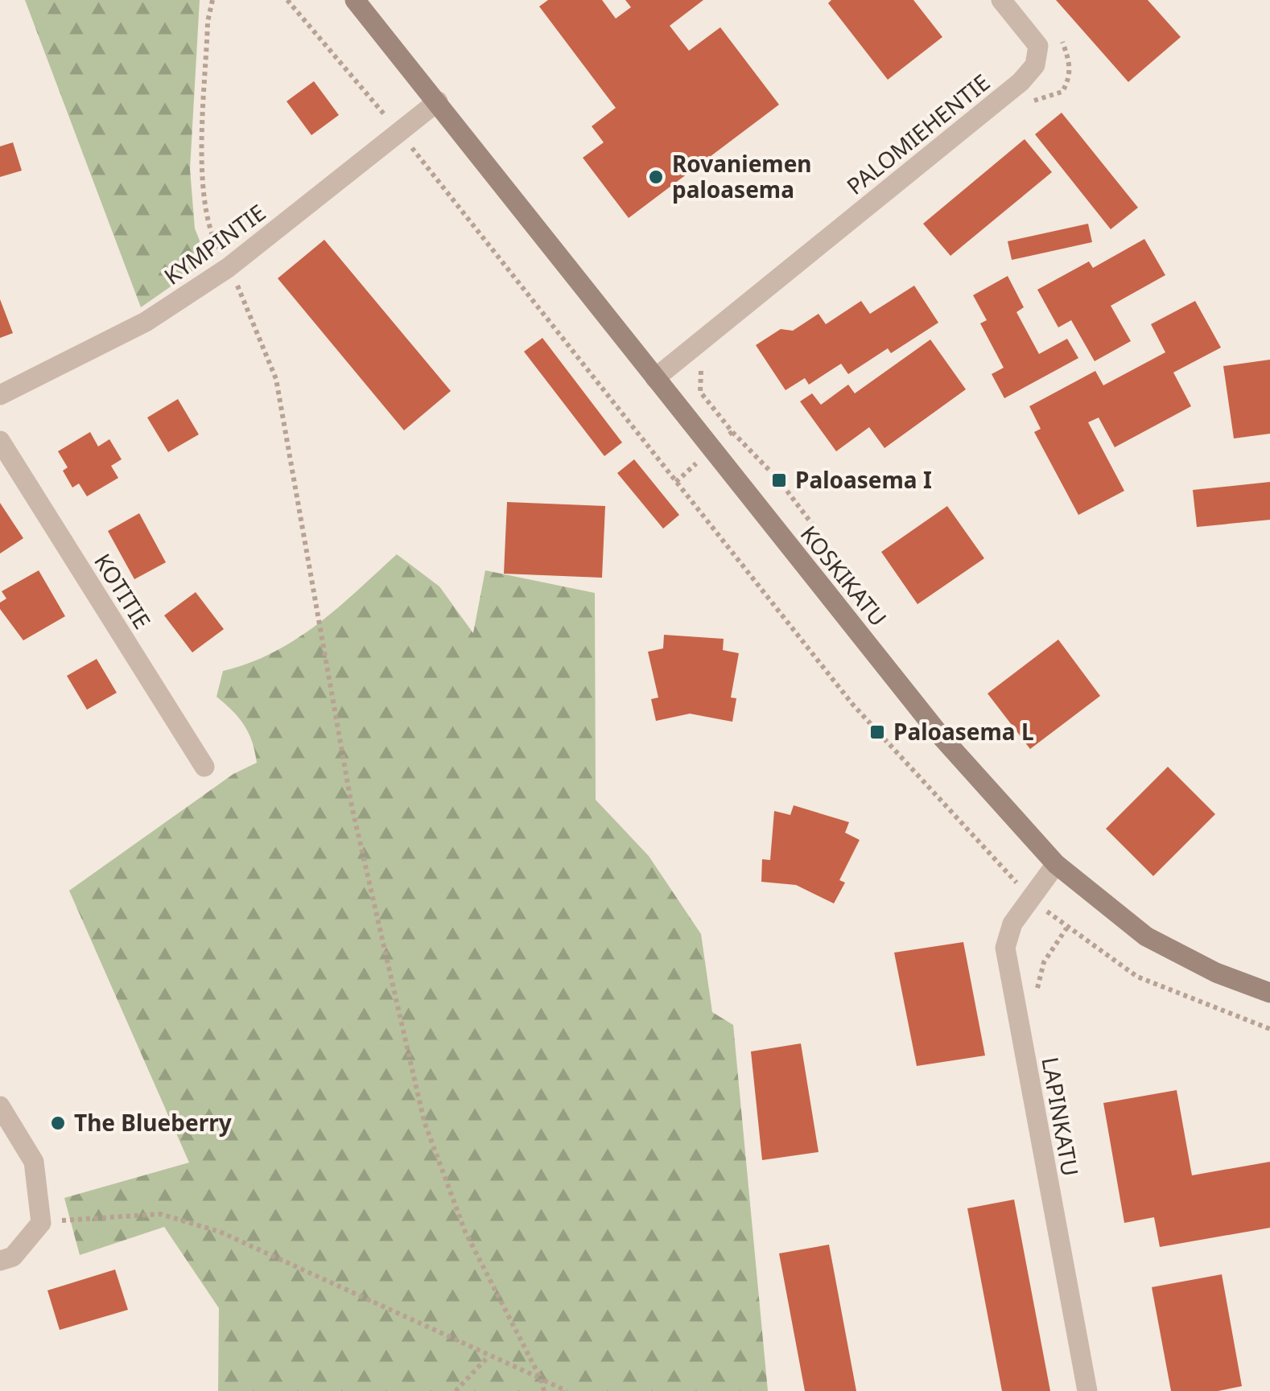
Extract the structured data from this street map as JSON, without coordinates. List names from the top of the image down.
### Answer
{
  "streets": {
    "main road": ["KOSKIKATU"],
    "street": [
      "PALOMIEHENTIE",
      "KYMPINTIE",
      "KOTITIE",
      "LAPINKATU"
    ]
  },
  "crossings": [
    ["PALOMIEHENTIE", "KOSKIKATU"],
    ["KYMPINTIE", "KOSKIKATU"],
    ["KOSKIKATU", "LAPINKATU"]
  ],
  "places": {
    "other": ["Rovaniemen paloasema", "The Blueberry"],
    "transit": ["Paloasema I", "Paloasema L"]
  }
}
